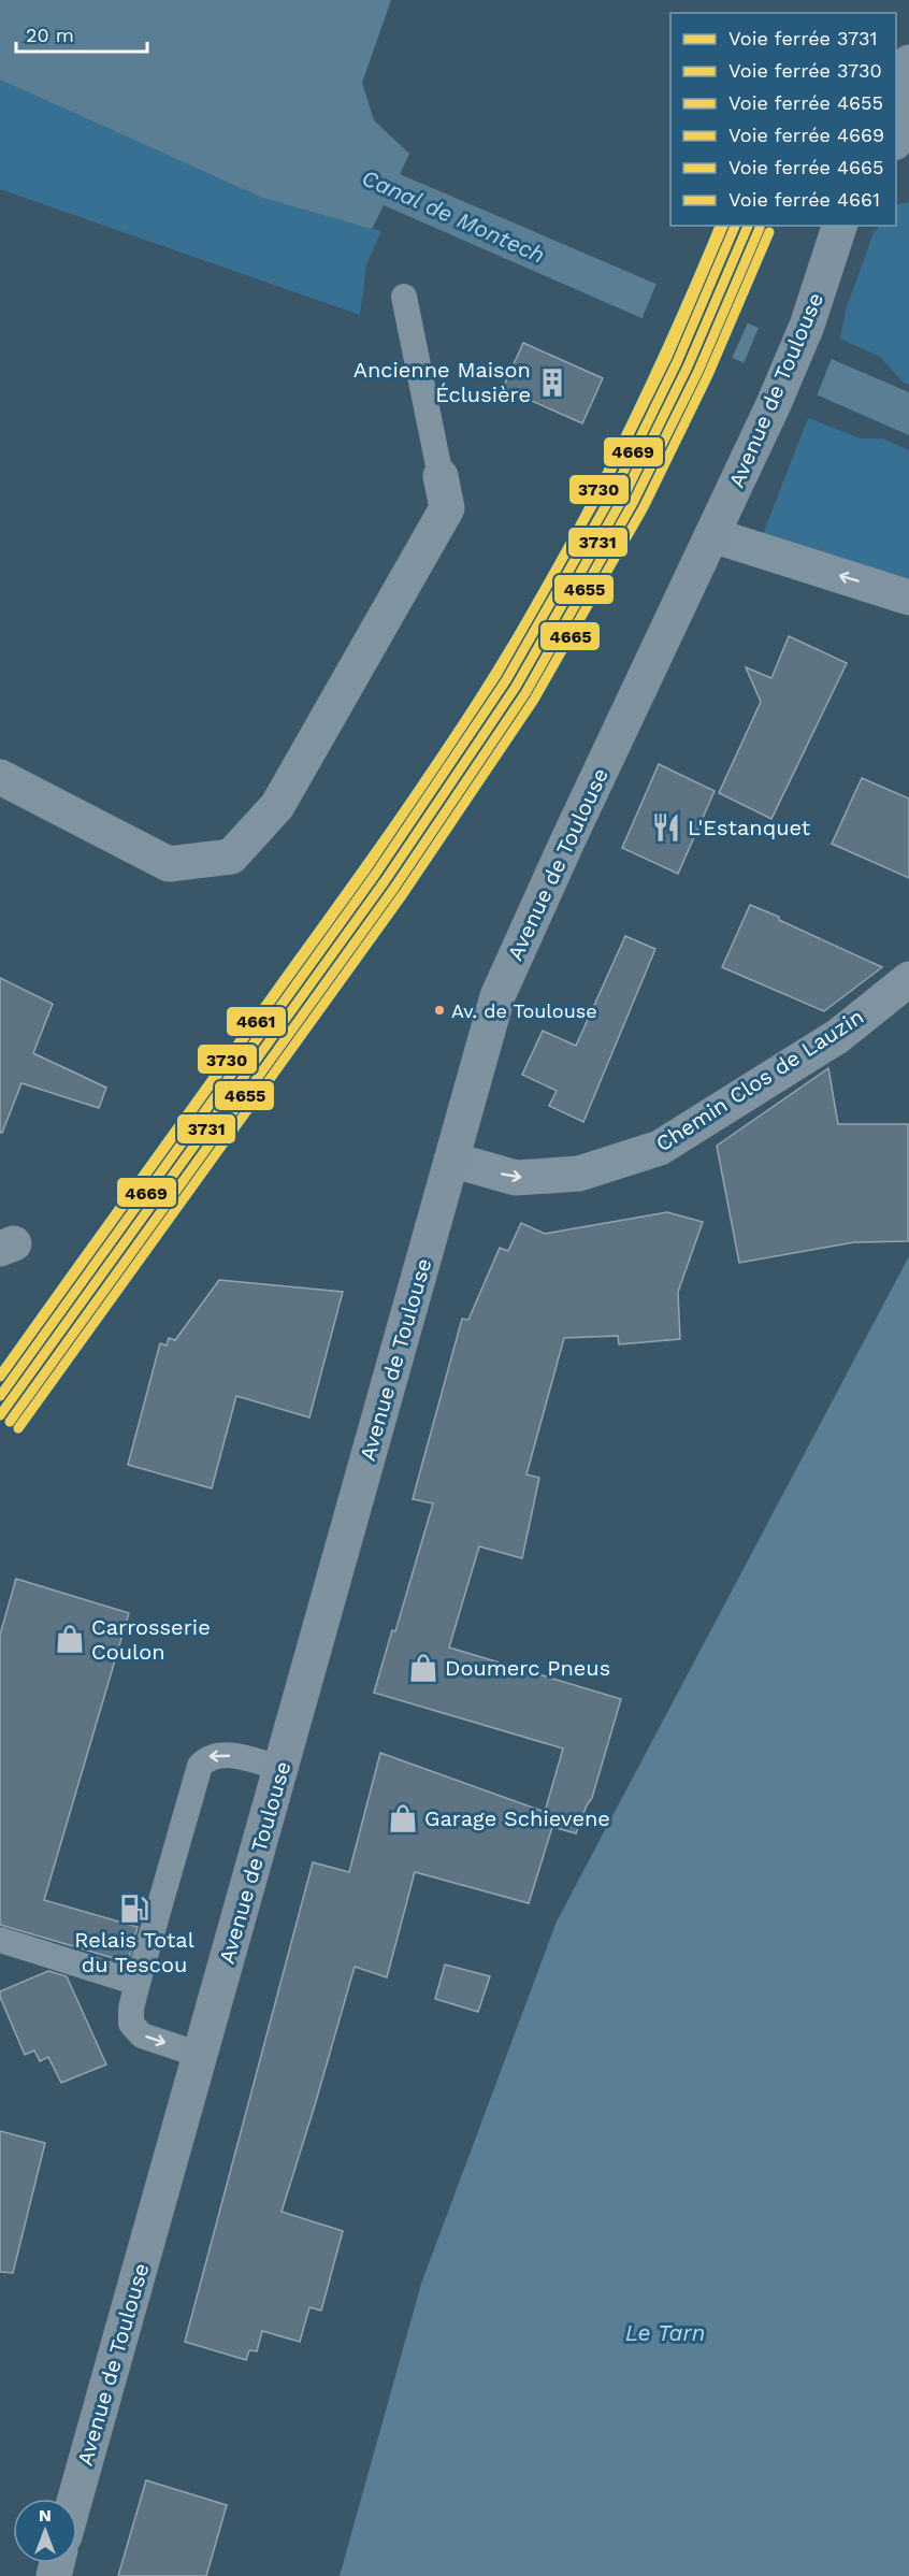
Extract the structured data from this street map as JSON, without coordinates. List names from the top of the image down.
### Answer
{
  "streets": {
    "main road": ["Avenue de Toulouse"],
    "street": ["Chemin Clos de Lauzin"]
  },
  "crossings": [
    ["Avenue de Toulouse", "Chemin Clos de Lauzin"]
  ],
  "one_way": ["Chemin Clos de Lauzin"],
  "water": ["Canal de Montech", "Le Tarn"],
  "places": {
    "building": ["Ancienne Maison Éclusière"],
    "restaurant": ["L'Estanquet"],
    "other": ["Av. de Toulouse"],
    "shop": ["Carrosserie Coulon", "Doumerc Pneus", "Garage Schievene"],
    "fuel station": ["Relais Total du Tescou"]
  },
  "lines": [
    "rail line 3731",
    "rail line 3730",
    "rail line 4669",
    "rail line 4661",
    "rail line 4655",
    "rail line 4665"
  ],
  "legend": [
    "Voie ferrée 3731",
    "Voie ferrée 3730",
    "Voie ferrée 4655",
    "Voie ferrée 4669",
    "Voie ferrée 4665",
    "Voie ferrée 4661"
  ],
  "scale_bar": "20 m",
  "north": "top"
}
